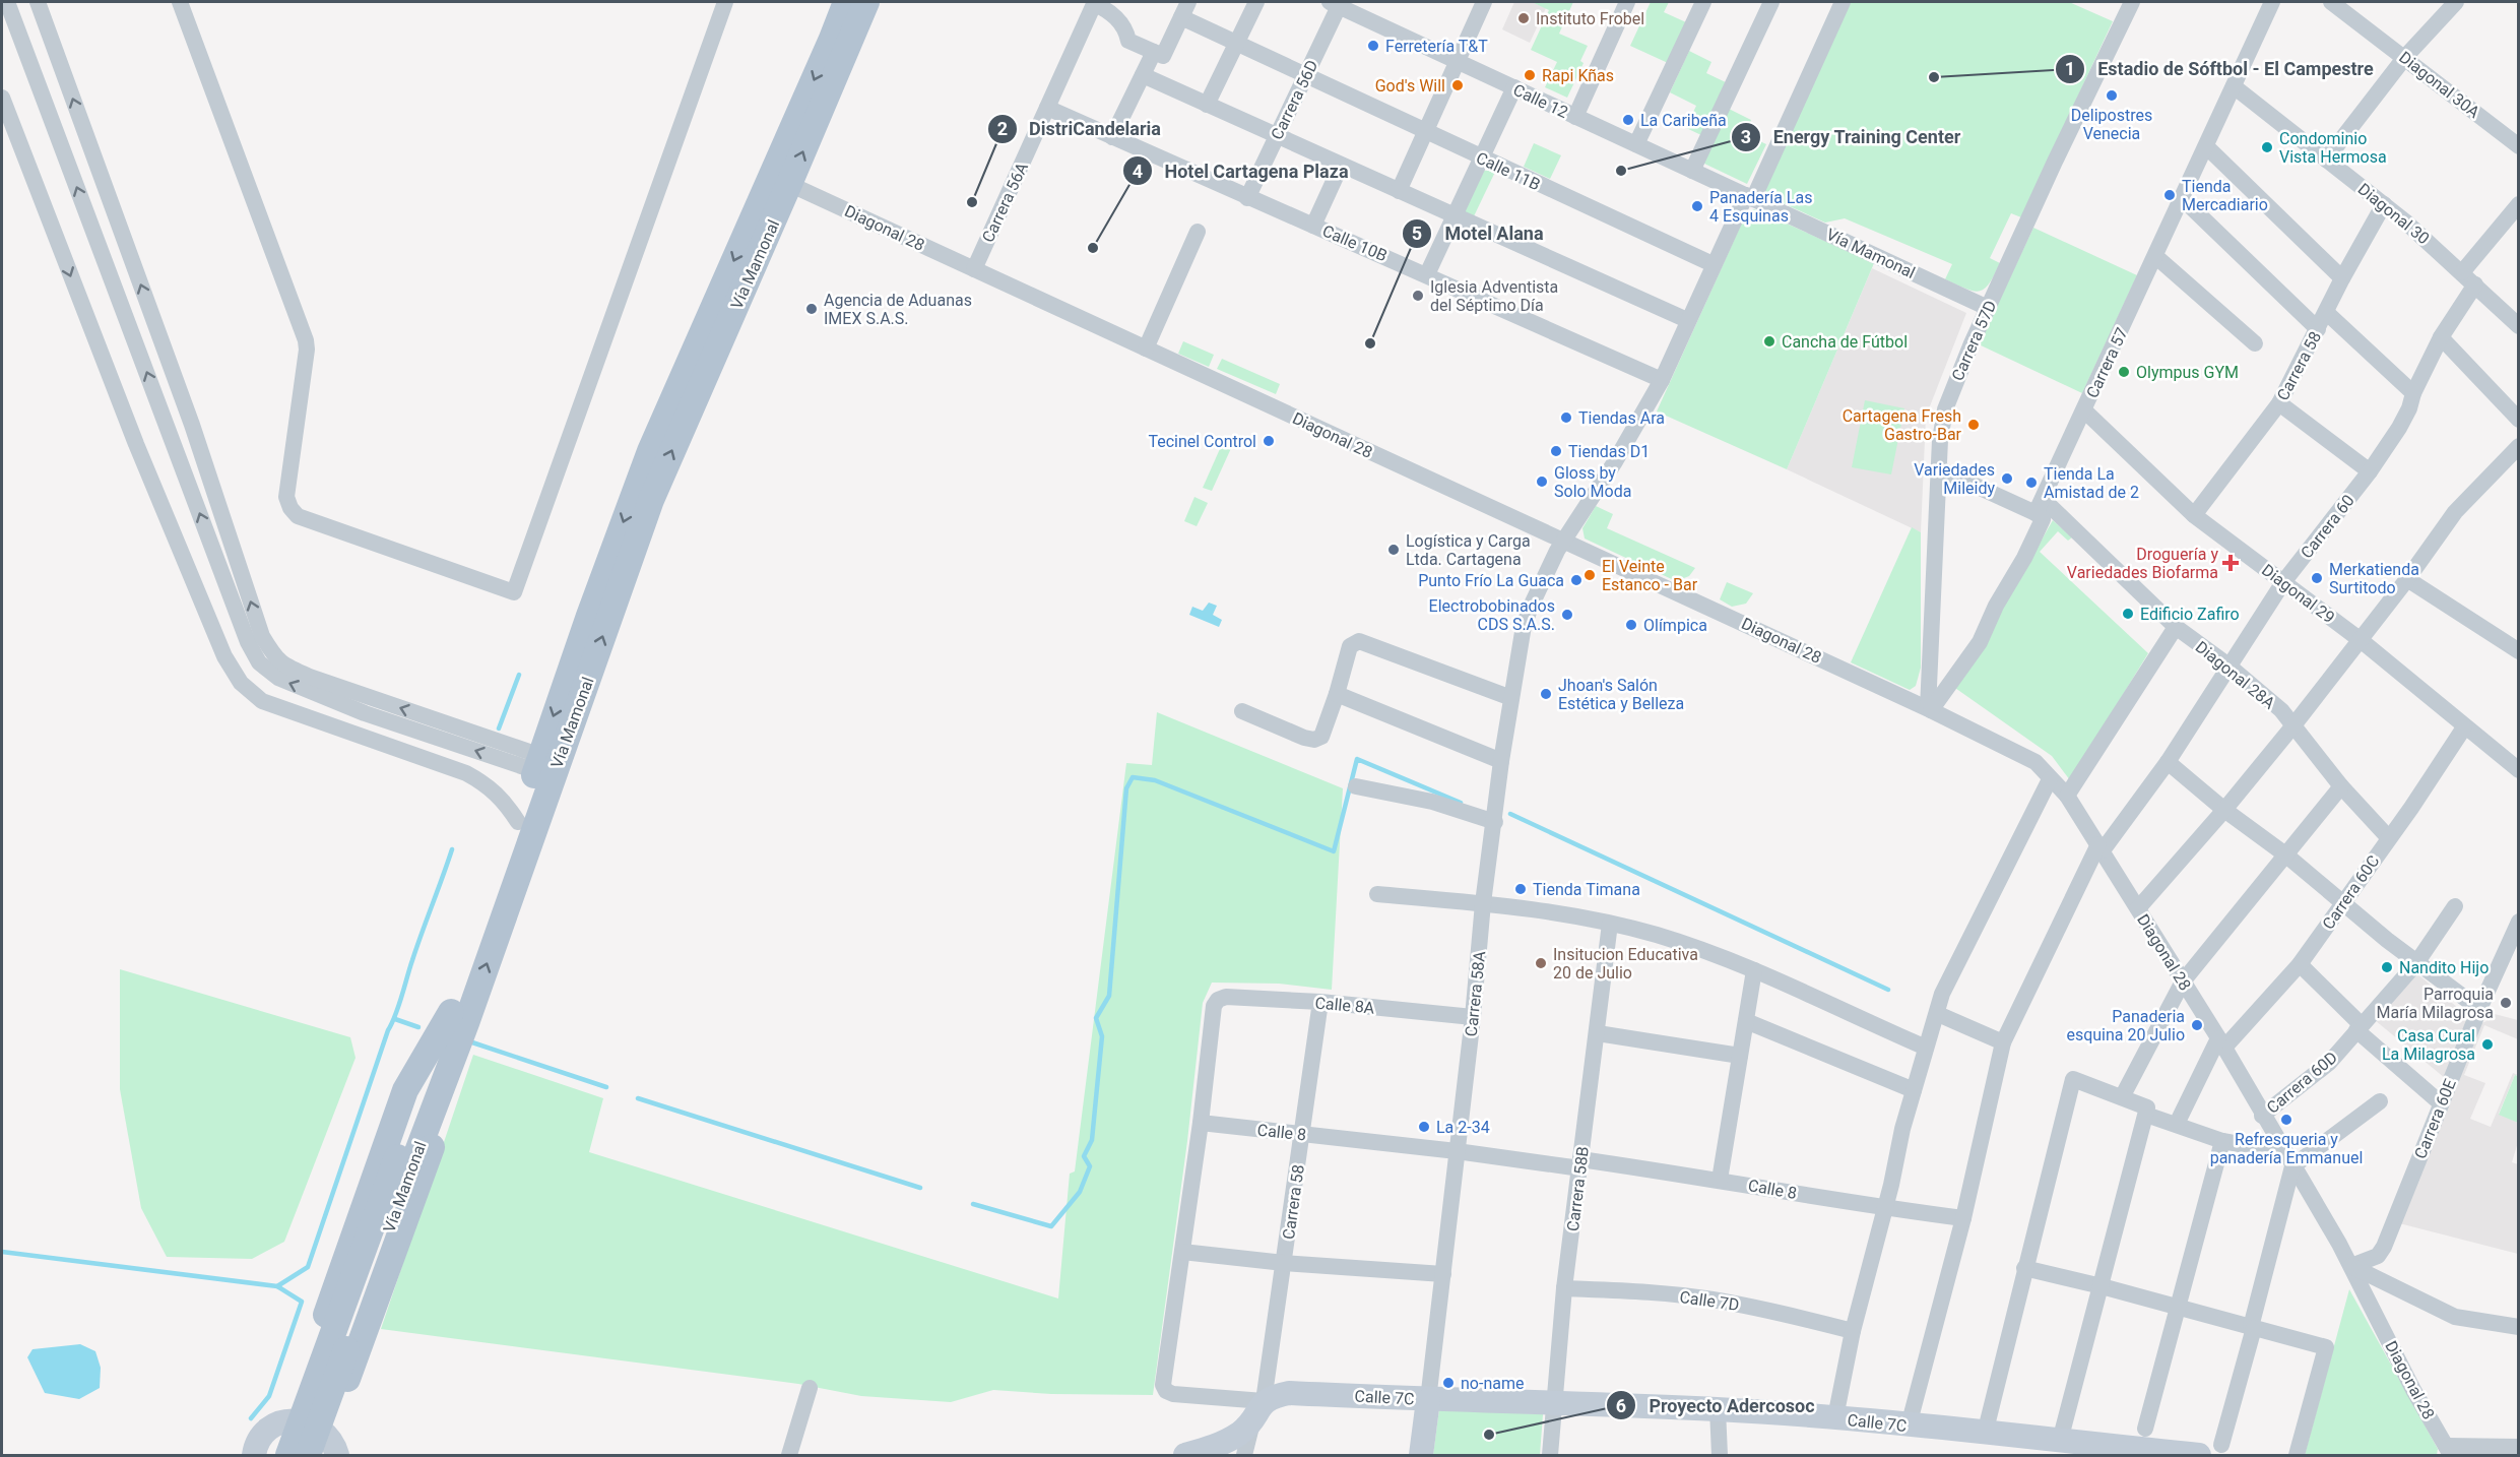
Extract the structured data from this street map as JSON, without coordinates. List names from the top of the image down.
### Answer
{
  "streets": {
    "main road": ["Vía Mamonal"],
    "street": [
      "Diagonal 30A",
      "Carrera 56D",
      "Calle 12",
      "Calle 11B",
      "Carrera 56A",
      "Diagonal 30",
      "Diagonal 28",
      "Calle 10B",
      "Carrera 57D",
      "Carrera 57",
      "Carrera 58",
      "Carrera 60",
      "Diagonal 29",
      "Diagonal 28A",
      "Carrera 60C",
      "Carrera 58A",
      "Calle 8A",
      "Carrera 60D",
      "Carrera 60E",
      "Calle 8",
      "Carrera 58B",
      "Calle 7D",
      "Calle 7C"
    ]
  },
  "crossings": [
    ["Carrera 56D", "Calle 12"],
    ["Carrera 56D", "Calle 11B"],
    ["Carrera 56D", "Calle 10B"],
    ["Calle 12", "Vía Mamonal"],
    ["Carrera 56A", "Diagonal 28"],
    ["Carrera 56A", "Calle 10B"],
    ["Diagonal 30", "Carrera 57"],
    ["Diagonal 30", "Carrera 58"],
    ["Diagonal 30", "Carrera 60"],
    ["Diagonal 28", "Vía Mamonal"],
    ["Diagonal 28", "Carrera 57D"],
    ["Diagonal 28", "Carrera 57"],
    ["Diagonal 28", "Carrera 60"],
    ["Diagonal 28", "Carrera 60C"],
    ["Diagonal 28", "Carrera 58A"],
    ["Diagonal 28", "Carrera 60D"],
    ["Diagonal 28", "Carrera 60E"],
    ["Vía Mamonal", "Carrera 57D"],
    ["Carrera 57D", "Carrera 57"],
    ["Carrera 57D", "Diagonal 28A"],
    ["Carrera 57", "Diagonal 29"],
    ["Carrera 57", "Diagonal 28A"],
    ["Carrera 58", "Diagonal 29"],
    ["Carrera 58", "Calle 8A"],
    ["Carrera 58", "Calle 8"],
    ["Carrera 58", "Calle 7C"],
    ["Carrera 60", "Diagonal 29"],
    ["Carrera 60", "Diagonal 28A"],
    ["Carrera 60", "Calle 8"],
    ["Carrera 60", "Calle 7C"],
    ["Diagonal 29", "Carrera 60C"],
    ["Diagonal 28A", "Carrera 60C"],
    ["Carrera 58A", "Calle 8A"],
    ["Carrera 58A", "Calle 8"],
    ["Carrera 58A", "Calle 7C"],
    ["Calle 8A", "Calle 8"],
    ["Calle 8", "Carrera 58B"],
    ["Carrera 58B", "Calle 7D"],
    ["Carrera 58B", "Calle 7C"]
  ],
  "places": {
    "other": [
      "Instituto Frobel",
      "Ferretería T&T",
      "Rapi Kñas",
      "Estadio de Sóftbol - El Campestre",
      "God's Will",
      "Delipostres Venecia",
      "La Caribeña",
      "Condominio Vista Hermosa",
      "Energy Training Center",
      "Tienda Mercadiario",
      "DistriCandelaria",
      "Panadería Las 4 Esquinas",
      "Hotel Cartagena Plaza",
      "Iglesia Adventista del Séptimo Día",
      "Agencia de Aduanas IMEX S.A.S.",
      "Cancha de Fútbol",
      "Motel Alana",
      "Olympus GYM",
      "Tiendas Ara",
      "Cartagena Fresh Gastro-Bar",
      "Tecinel Control",
      "Tiendas D1",
      "Variedades Mileidy",
      "Gloss by Solo Moda",
      "Tienda La Amistad de 2",
      "Logística y Carga Ltda. Cartagena",
      "El Veinte Estanco - Bar",
      "Merkatienda Surtitodo",
      "Punto Frío La Guaca",
      "Edificio Zafiro",
      "Electrobobinados CDS S.A.S.",
      "Olímpica",
      "Jhoan's Salón Estética y Belleza",
      "Tienda Timana",
      "Insitucion Educativa 20 de Julio",
      "Nandito Hijo",
      "Parroquia María Milagrosa",
      "Panaderia esquina 20 Julio",
      "Casa Cural La Milagrosa",
      "Refresqueria y panadería Emmanuel",
      "La 2-34",
      "no-name",
      "Proyecto Adercosoc"
    ],
    "health": ["Droguería y Variedades Biofarma"]
  }
}
